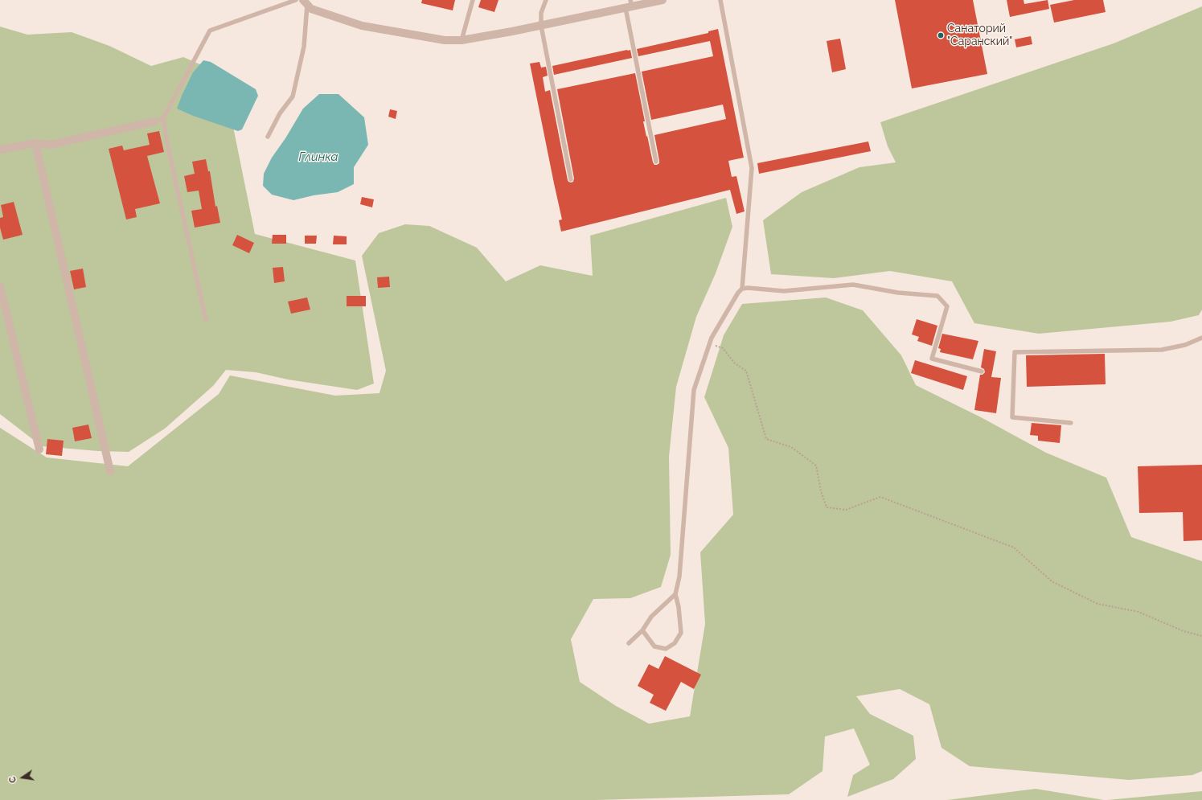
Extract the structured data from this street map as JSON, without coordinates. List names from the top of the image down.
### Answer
{
  "water": ["Глинка"],
  "places": ["Санаторий \"Саранский\""],
  "north": "left"
}
